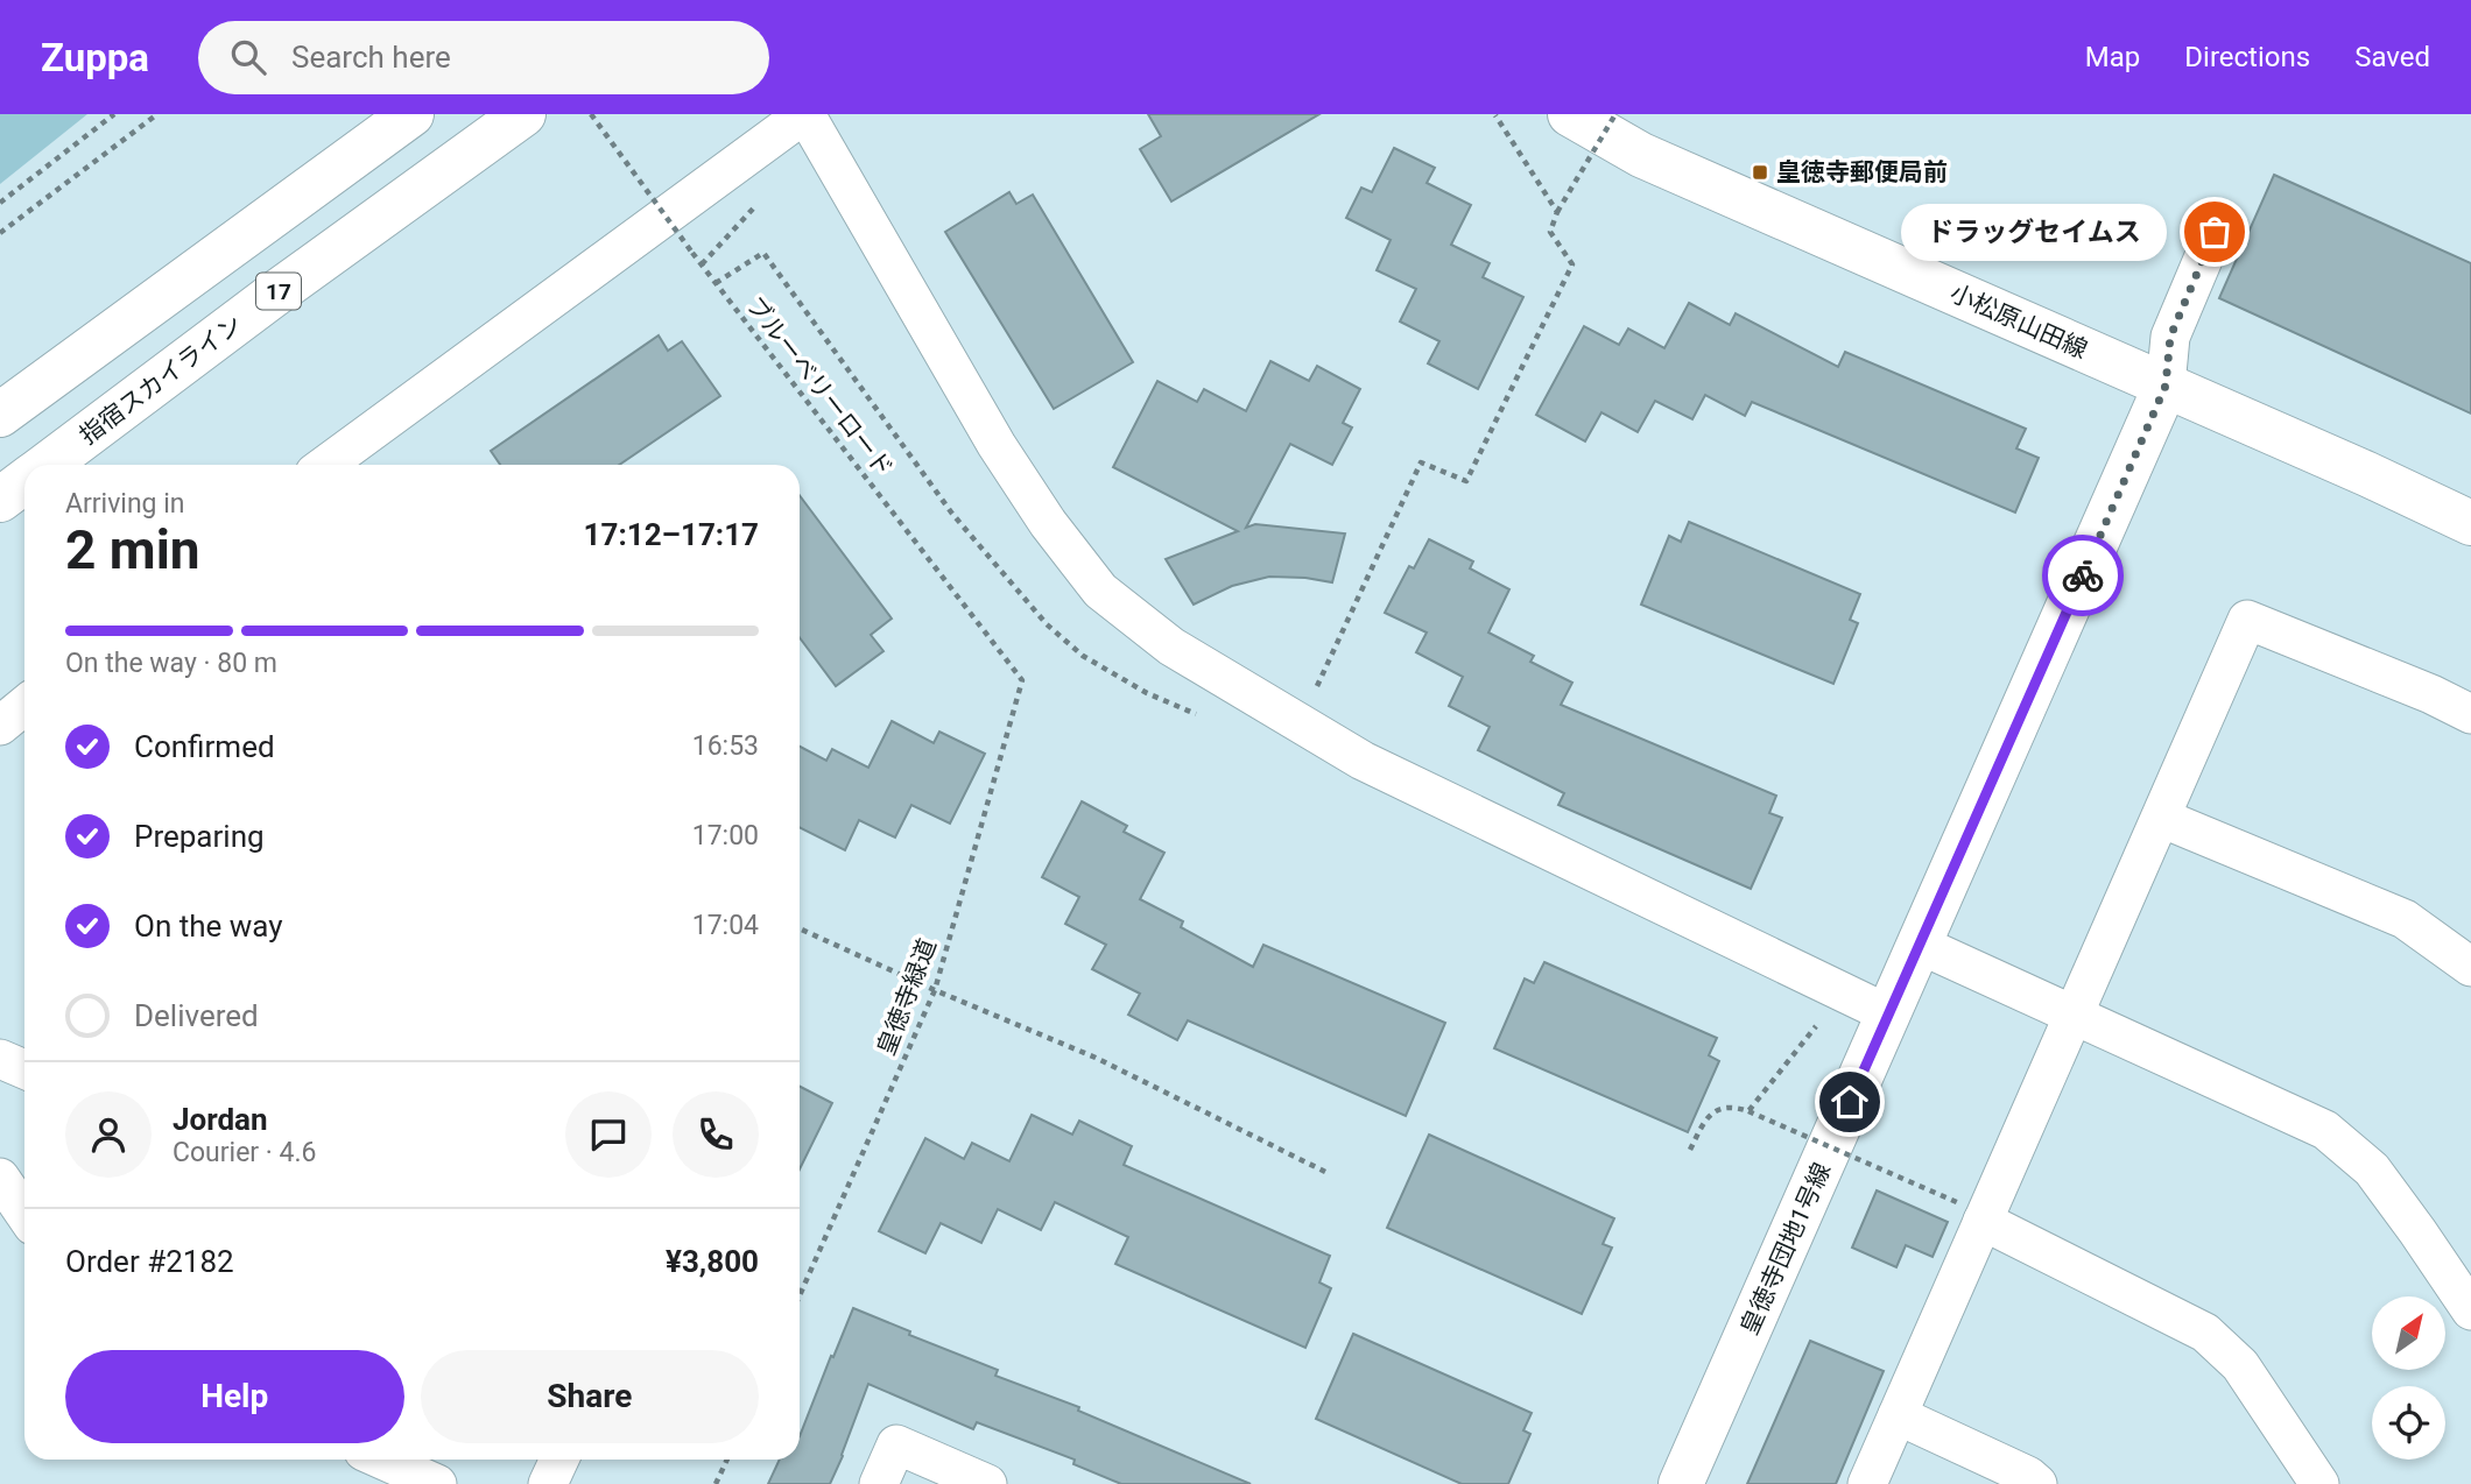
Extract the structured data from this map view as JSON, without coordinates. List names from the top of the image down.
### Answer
{
  "streets": {
    "street": [
      "17",
      "小松原山田線",
      "指宿スカイライン",
      "皇徳寺団地1号線"
    ],
    "path": ["ブルーベリーロード", "皇徳寺緑道"]
  },
  "crossings": [
    ["小松原山田線", "皇徳寺団地1号線"],
    ["ブルーベリーロード", "皇徳寺緑道"]
  ],
  "places": {
    "transit": ["皇徳寺郵便局前"],
    "other": ["ドラッグセイムス"]
  },
  "north": "top right",
  "page": {
    "header": "Zuppa",
    "search": "Search here",
    "nav": ["Map", "Directions", "Saved"],
    "bubble": "ドラッグセイムス",
    "heading": ["2 min", "Arriving in", "17:12–17:17"],
    "panel": [
      "Jordan",
      "Courier · 4.6",
      "Order #2182",
      "¥3,800"
    ],
    "bar": "On the way · 80 m",
    "list": [
      ["Confirmed", "16:53"],
      ["Preparing", "17:00"],
      ["On the way", "17:04"],
      "Delivered"
    ],
    "buttons": ["Help", "Share"]
  }
}
